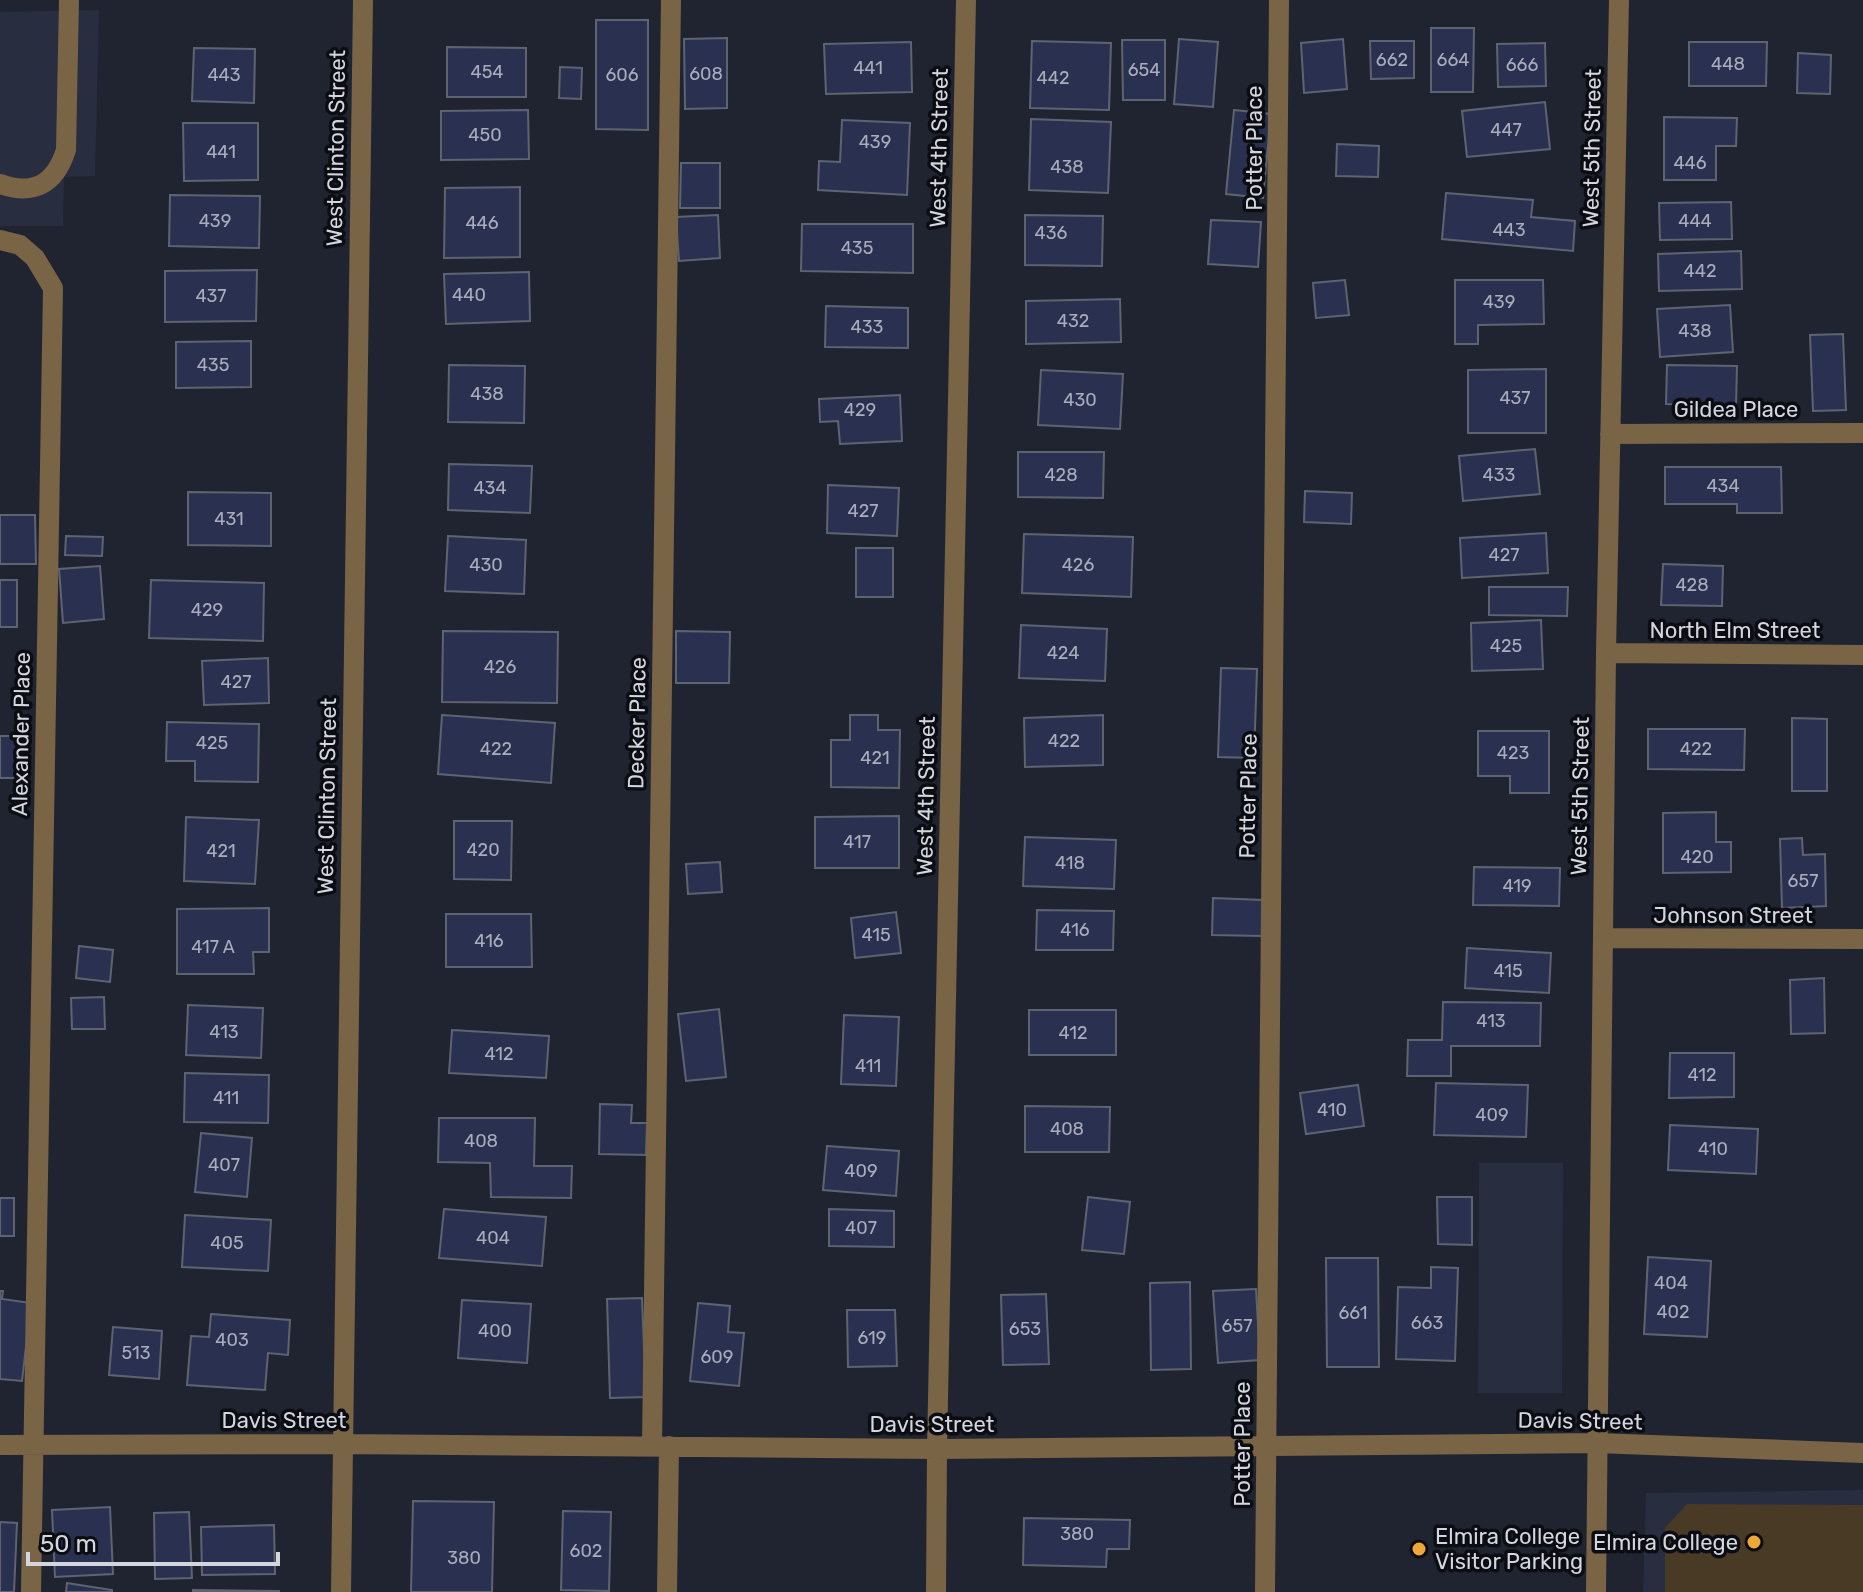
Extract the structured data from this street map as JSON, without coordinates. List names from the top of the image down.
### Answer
{
  "streets": {
    "street": [
      "West Clinton Street",
      "West 4th Street",
      "Potter Place",
      "West 5th Street",
      "Gildea Place",
      "North Elm Street",
      "Decker Place",
      "Alexander Place",
      "Johnson Street",
      "Davis Street"
    ]
  },
  "crossings": [
    ["West Clinton Street", "Davis Street"],
    ["West 4th Street", "Davis Street"],
    ["Potter Place", "Davis Street"],
    ["West 5th Street", "Gildea Place"],
    ["West 5th Street", "North Elm Street"],
    ["West 5th Street", "Johnson Street"],
    ["West 5th Street", "Davis Street"],
    ["Decker Place", "Davis Street"],
    ["Alexander Place", "Davis Street"]
  ],
  "places": ["Elmira College", "Elmira College Visitor Parking"],
  "house_numbers": [
    "662",
    "664",
    "448",
    "666",
    "441",
    "654",
    "454",
    "608",
    "443",
    "606",
    "442",
    "447",
    "450",
    "439",
    "441",
    "446",
    "438",
    "439",
    "444",
    "446",
    "443",
    "436",
    "435",
    "442",
    "440",
    "437",
    "439",
    "432",
    "433",
    "438",
    "435",
    "438",
    "437",
    "430",
    "429",
    "428",
    "433",
    "434",
    "434",
    "427",
    "431",
    "427",
    "430",
    "426",
    "428",
    "429",
    "425",
    "424",
    "426",
    "427",
    "422",
    "425",
    "422",
    "422",
    "423",
    "421",
    "417",
    "420",
    "421",
    "420",
    "418",
    "657",
    "419",
    "416",
    "415",
    "416",
    "417 A",
    "415",
    "413",
    "413",
    "412",
    "412",
    "411",
    "412",
    "411",
    "410",
    "409",
    "408",
    "408",
    "410",
    "407",
    "409",
    "407",
    "404",
    "405",
    "404",
    "402",
    "661",
    "663",
    "657",
    "653",
    "400",
    "619",
    "403",
    "513",
    "609",
    "380",
    "602",
    "380"
  ],
  "scale_bar": "50 m"
}
